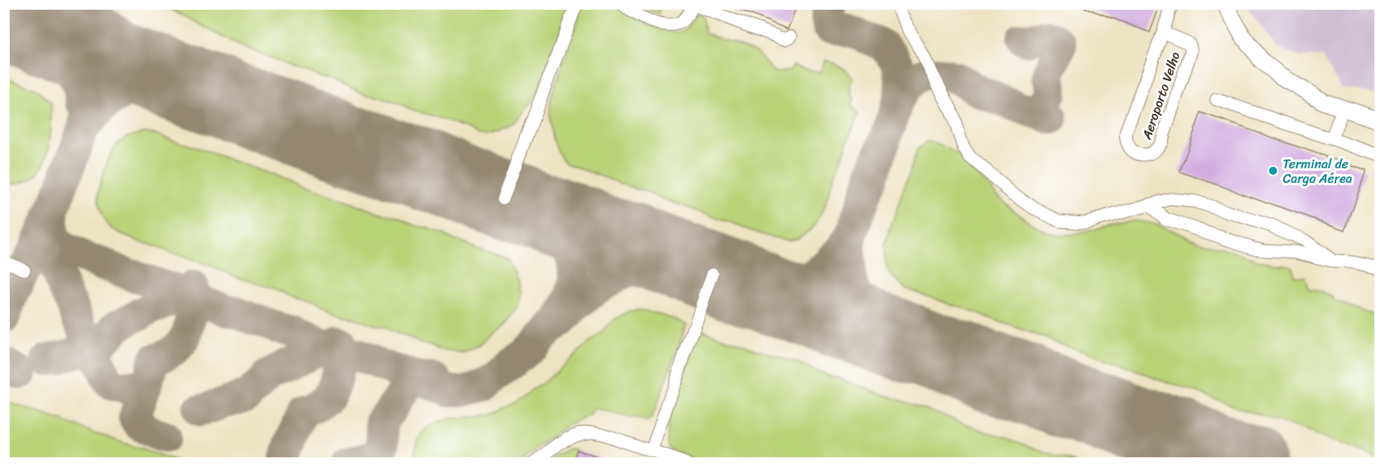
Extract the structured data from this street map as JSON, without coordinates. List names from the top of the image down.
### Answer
{
  "streets": {
    "lane": ["Aeroporto Velho"]
  },
  "places": ["Terminal de Carga Aérea"]
}
